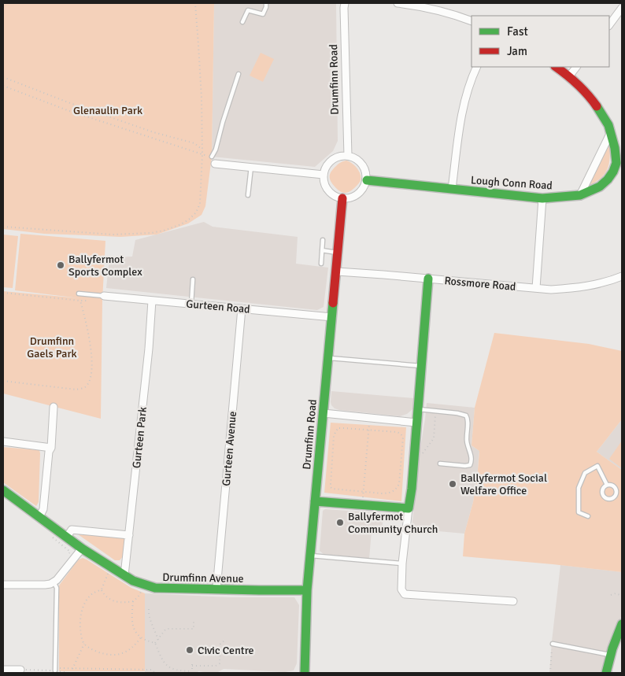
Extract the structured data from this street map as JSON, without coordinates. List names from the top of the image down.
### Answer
{
  "streets": {
    "street": [
      "Drumfinn Road",
      "Lough Conn Road",
      "Rossmore Road",
      "Gurteen Road",
      "Gurteen Park",
      "Gurteen Avenue",
      "Drumfinn Avenue"
    ]
  },
  "crossings": [
    ["Drumfinn Road", "Lough Conn Road"],
    ["Drumfinn Road", "Rossmore Road"],
    ["Drumfinn Road", "Gurteen Road"],
    ["Drumfinn Road", "Drumfinn Avenue"],
    ["Gurteen Road", "Gurteen Park"],
    ["Gurteen Road", "Gurteen Avenue"],
    ["Gurteen Park", "Drumfinn Avenue"],
    ["Gurteen Avenue", "Drumfinn Avenue"]
  ],
  "parks": ["Glenaulin Park", "Drumfinn Gaels Park"],
  "places": [
    "Ballyfermot Sports Complex",
    "Ballyfermot Social Welfare Office",
    "Ballyfermot Community Church",
    "Civic Centre"
  ],
  "legend": ["Fast", "Jam"]
}
